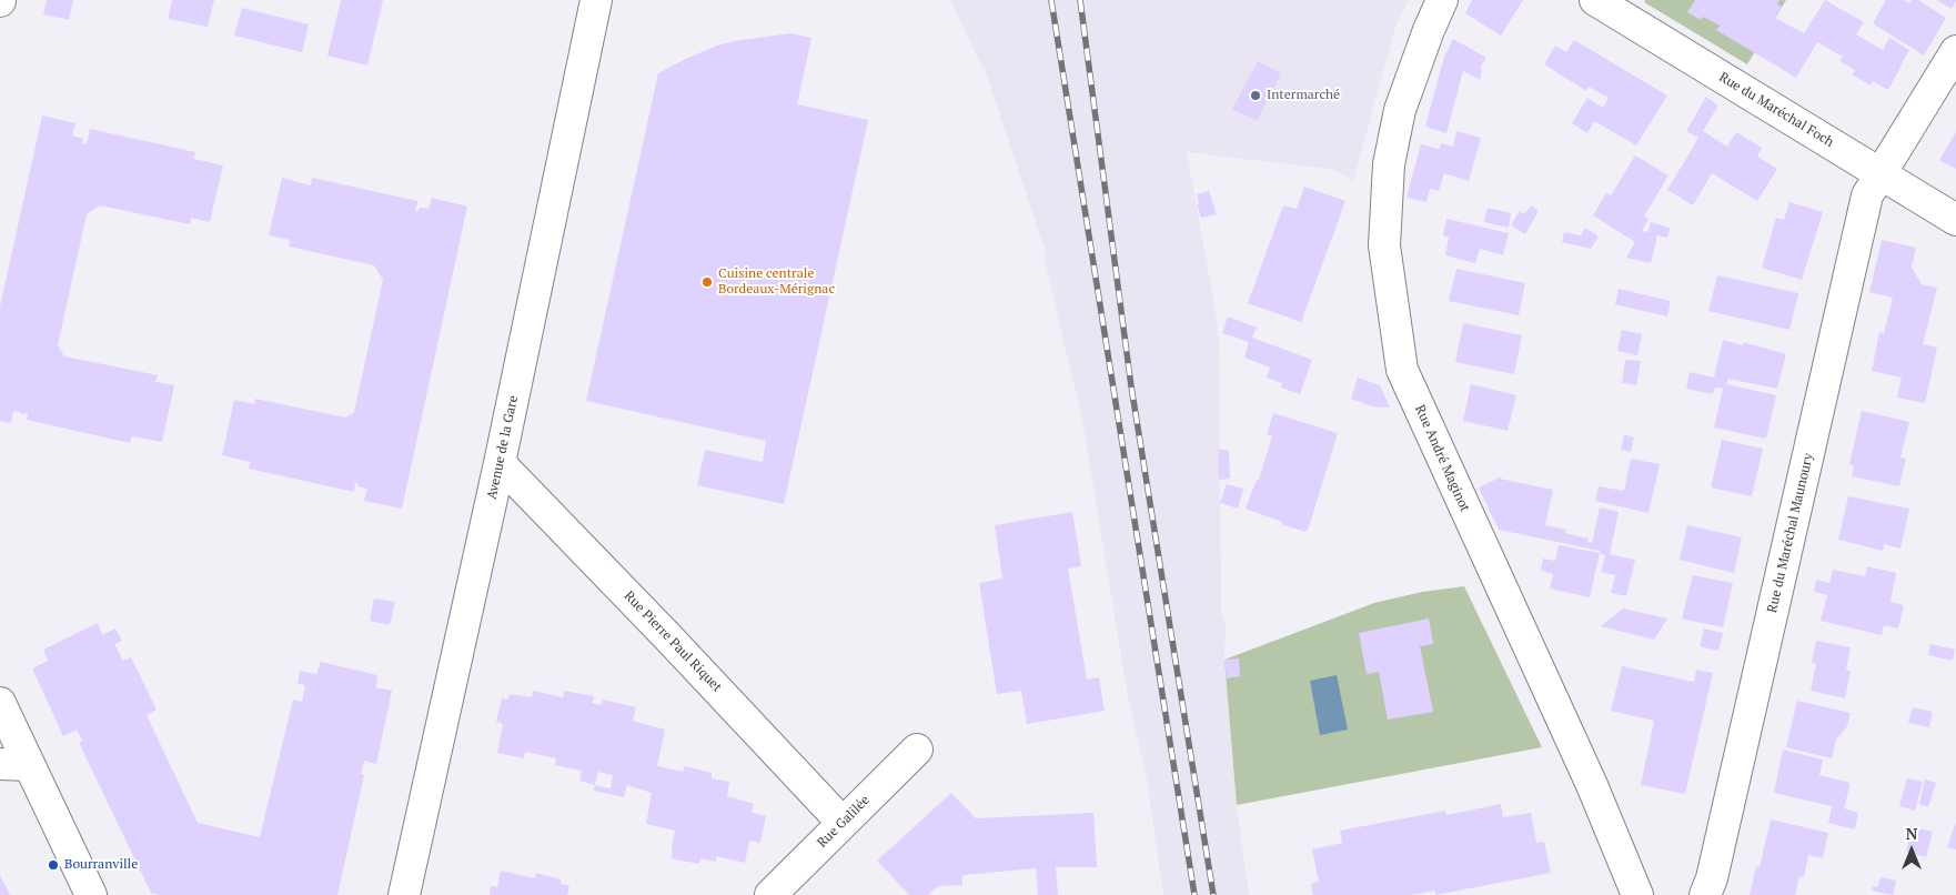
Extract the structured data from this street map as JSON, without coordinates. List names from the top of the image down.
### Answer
{
  "streets": {
    "street": [
      "Rue du Maréchal Foch",
      "Avenue de la Gare",
      "Rue André Maginot",
      "Rue du Maréchal Maunoury",
      "Rue Pierre Paul Riquet",
      "Rue Galilée"
    ]
  },
  "crossings": [
    ["Rue du Maréchal Foch", "Rue du Maréchal Maunoury"],
    ["Avenue de la Gare", "Rue Pierre Paul Riquet"],
    ["Rue Pierre Paul Riquet", "Rue Galilée"]
  ],
  "places": ["Intermarché", "Cuisine centrale Bordeaux-Mérignac", "Bourranville"],
  "north": "top"
}
